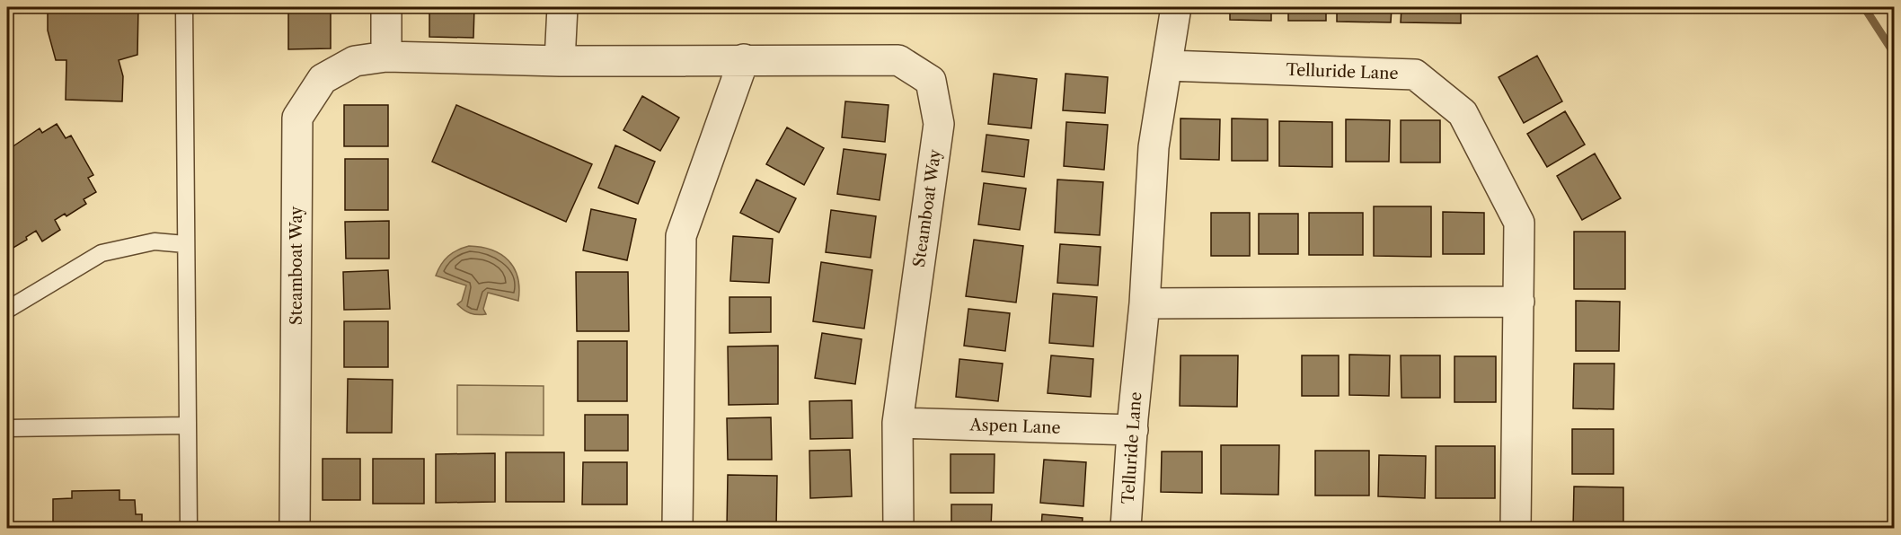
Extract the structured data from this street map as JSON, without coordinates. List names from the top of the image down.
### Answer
{
  "streets": {
    "street": ["Telluride Lane", "Steamboat Way", "Aspen Lane"]
  },
  "crossings": [
    ["Telluride Lane", "Aspen Lane"],
    ["Steamboat Way", "Aspen Lane"]
  ]
}
